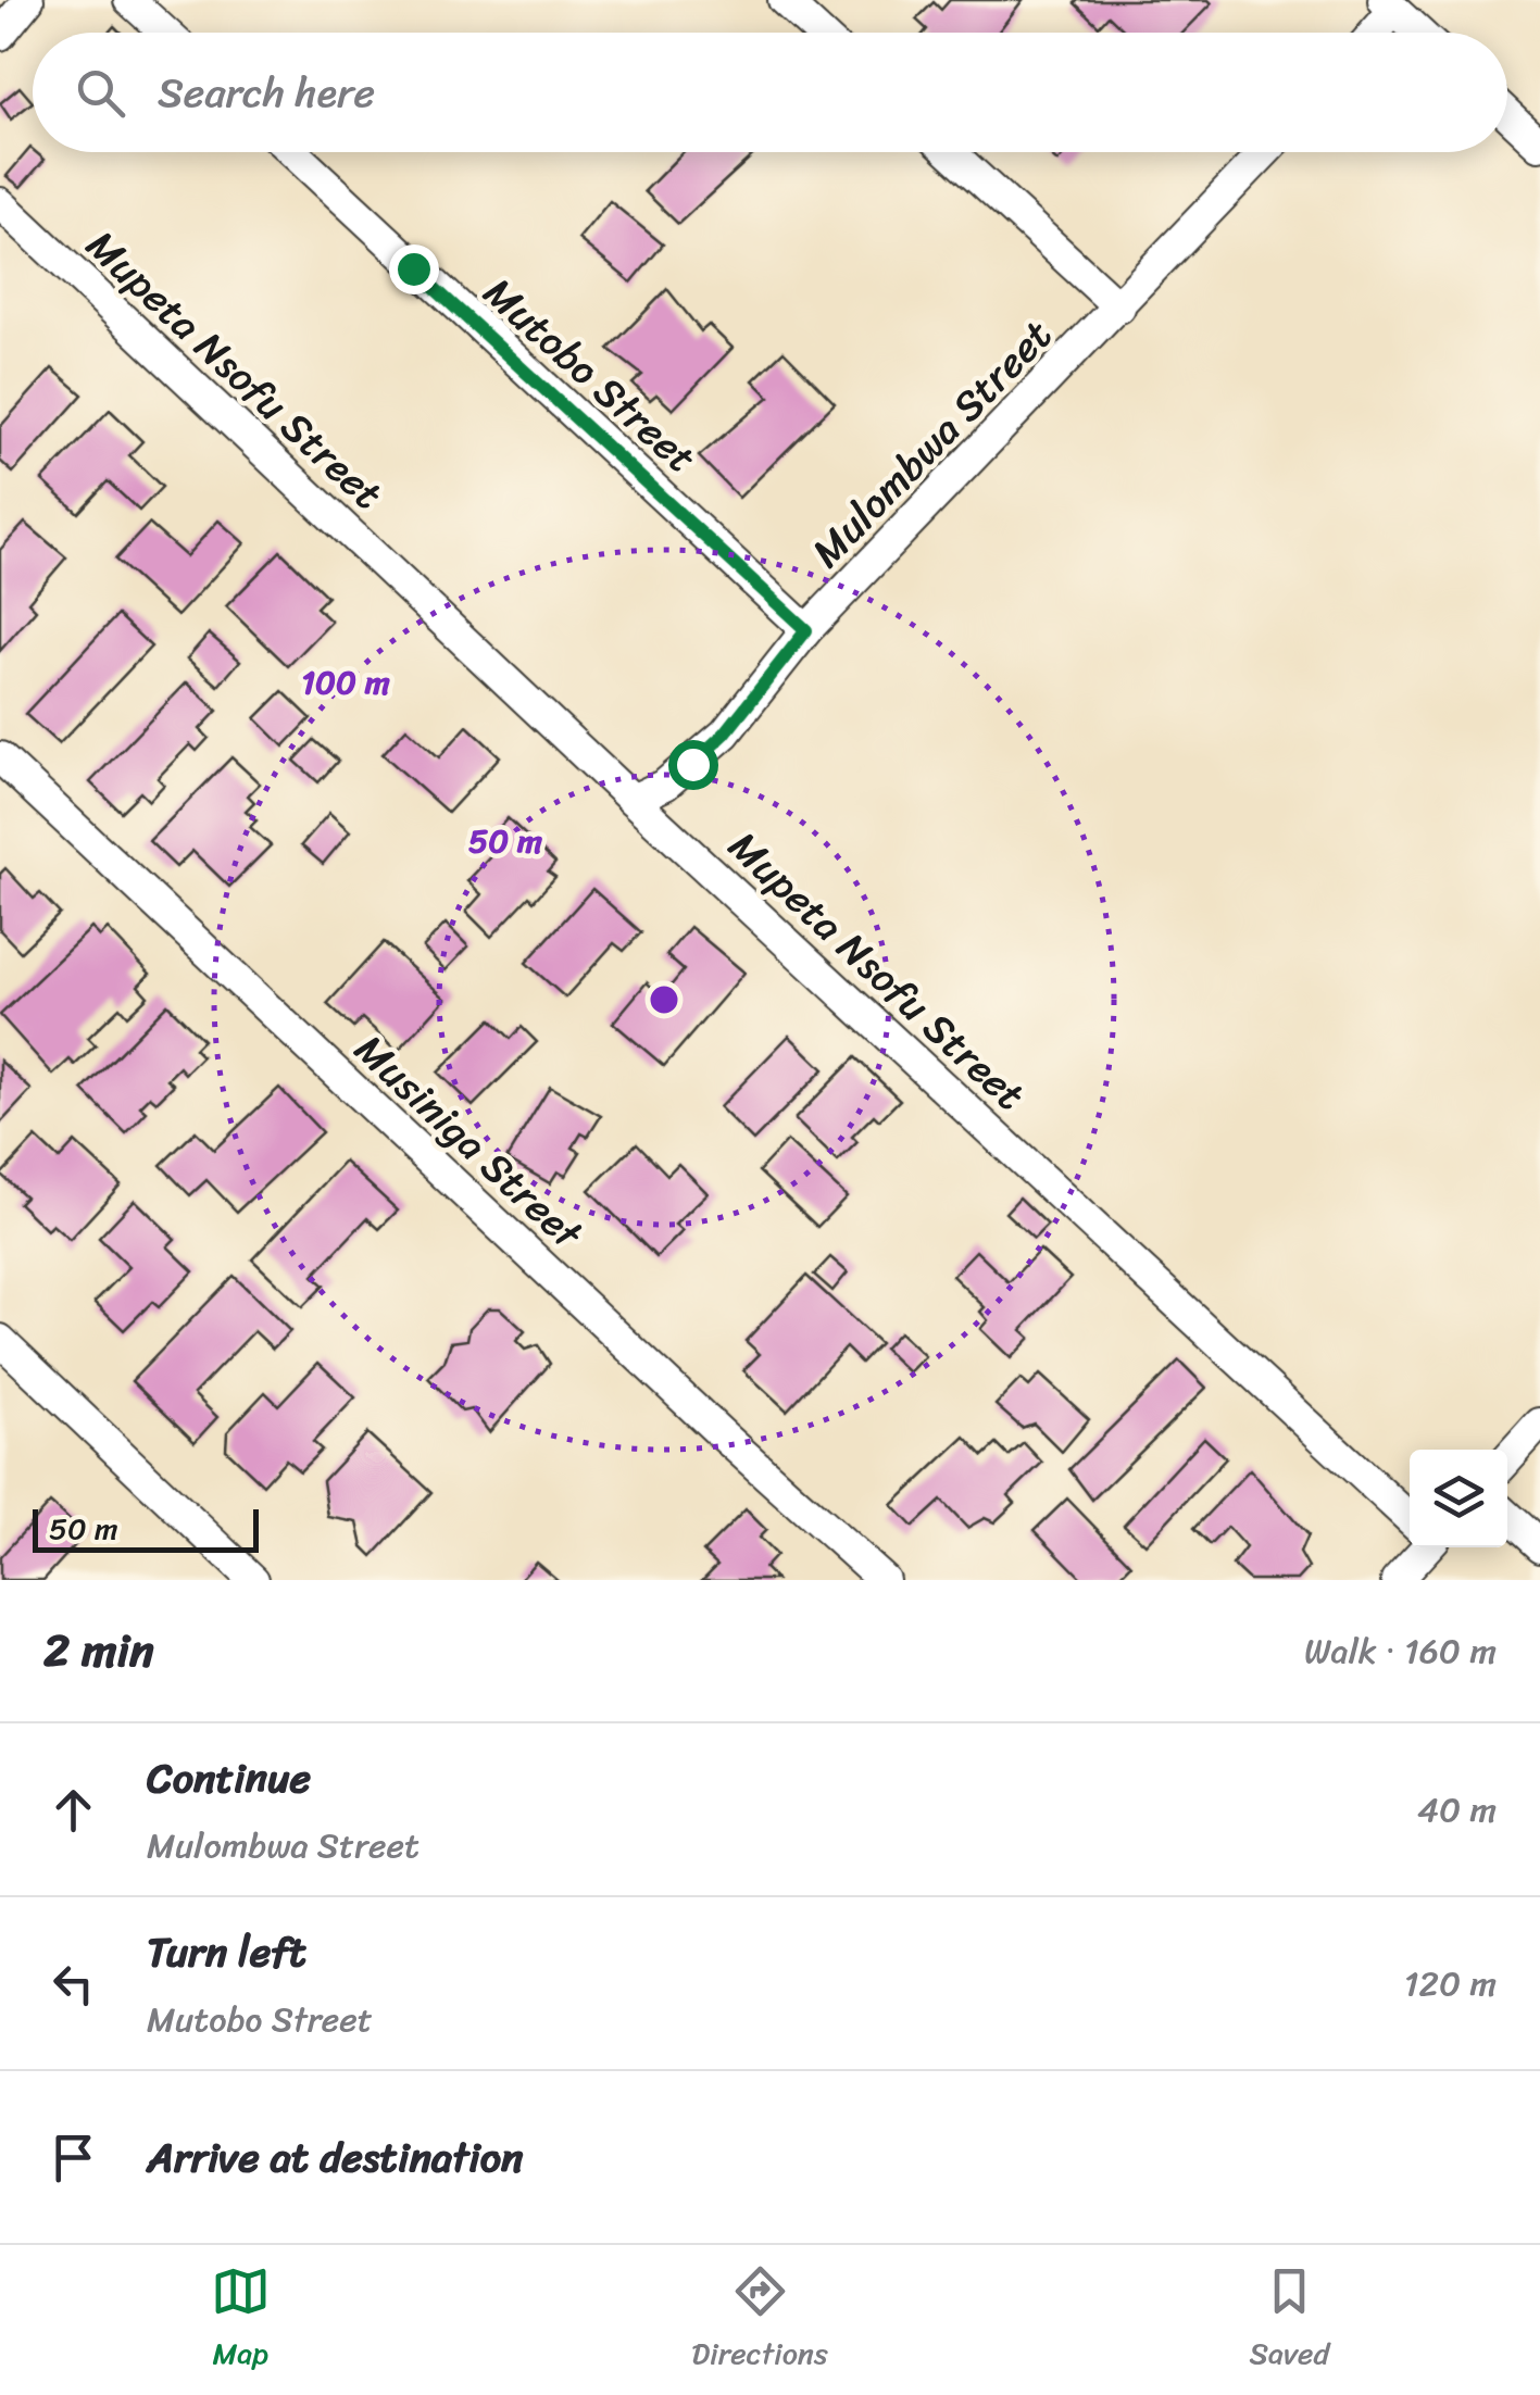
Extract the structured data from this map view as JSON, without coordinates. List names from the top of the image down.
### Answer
{
  "streets": {
    "street": [
      "Mupeta Nsofu Street",
      "Mutobo Street",
      "Mulombwa Street",
      "Musiniga Street"
    ]
  },
  "crossings": [
    ["Mupeta Nsofu Street", "Mulombwa Street"],
    ["Mutobo Street", "Mulombwa Street"]
  ],
  "scale_bar": "50 m",
  "page": {
    "search": "Search here",
    "scale": "50 m",
    "heading": ["2 min", "Walk · 160 m"],
    "list": [
      ["Continue", "Mulombwa Street", "40 m"],
      ["Turn left", "Mutobo Street", "120 m"],
      "Arrive at destination"
    ],
    "nav": ["Map", "Directions", "Saved"]
  },
  "rings": ["100 m", "50 m"]
}
